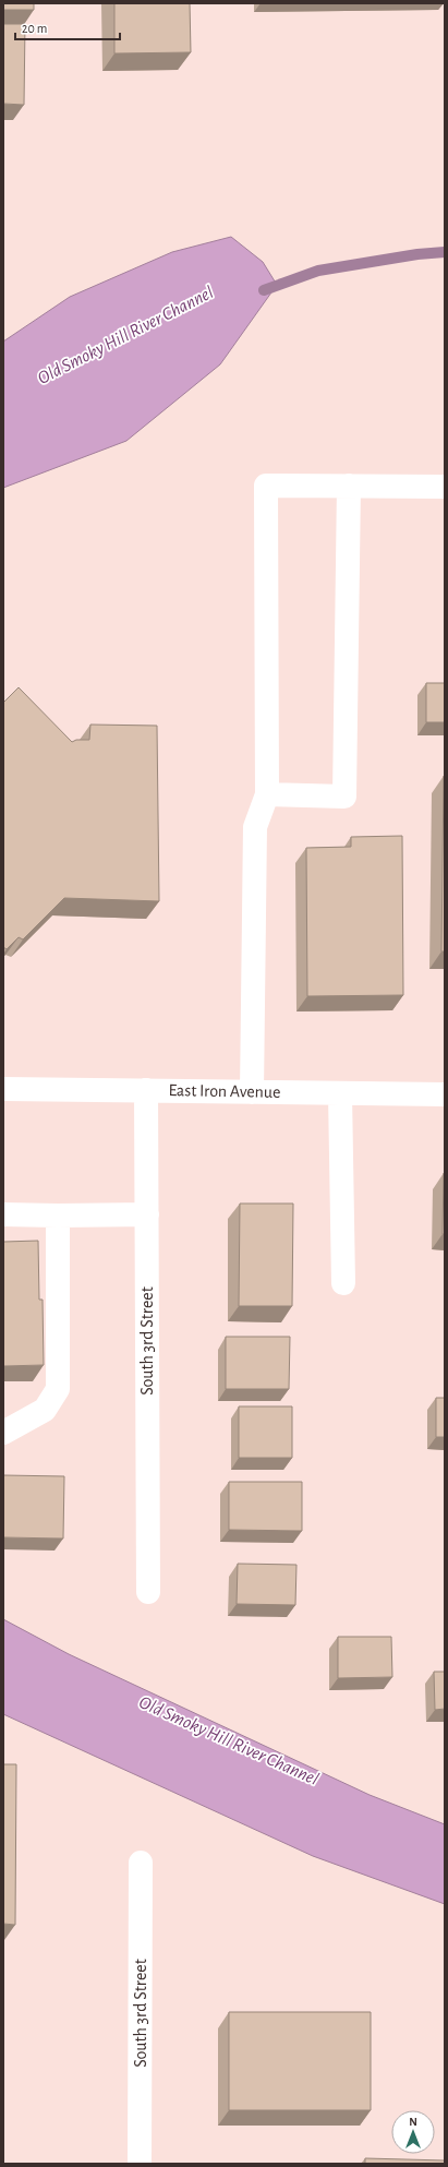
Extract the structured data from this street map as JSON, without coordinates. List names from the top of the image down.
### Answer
{
  "streets": {
    "street": ["East Iron Avenue", "South 3rd Street"]
  },
  "crossings": [
    ["East Iron Avenue", "South 3rd Street"]
  ],
  "water": ["Old Smoky Hill River Channel"],
  "scale_bar": "20 m",
  "north": "top"
}
